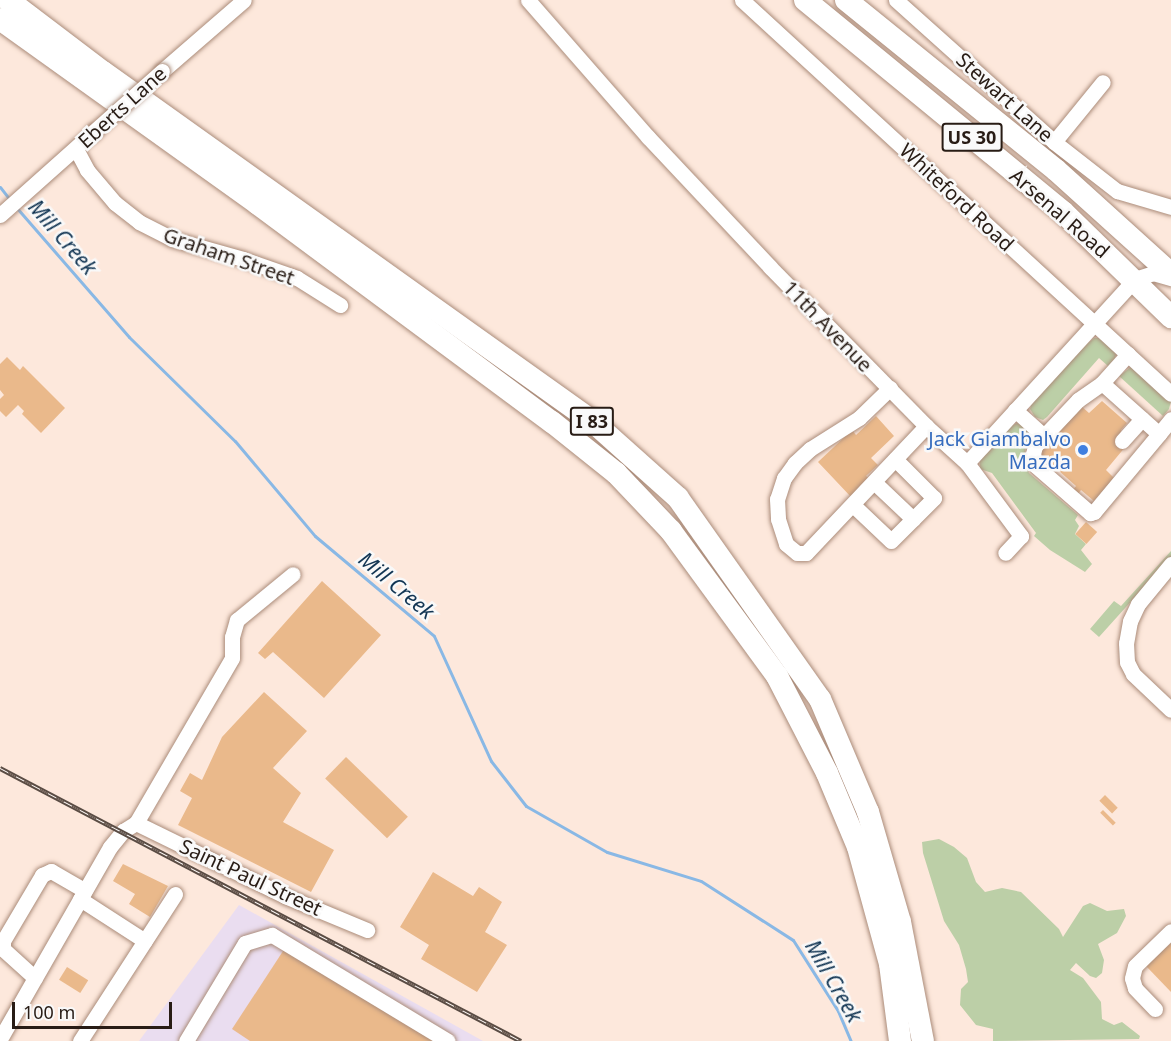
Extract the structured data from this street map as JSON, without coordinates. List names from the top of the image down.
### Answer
{
  "streets": {
    "highway": ["US 30", "Arsenal Road", "I 83"],
    "street": [
      "Stewart Lane",
      "Eberts Lane",
      "Whiteford Road",
      "Graham Street",
      "11th Avenue",
      "Saint Paul Street"
    ]
  },
  "crossings": [
    ["Eberts Lane", "Graham Street"]
  ],
  "water": ["Mill Creek"],
  "places": ["Jack Giambalvo Mazda"],
  "scale_bar": "100 m"
}
